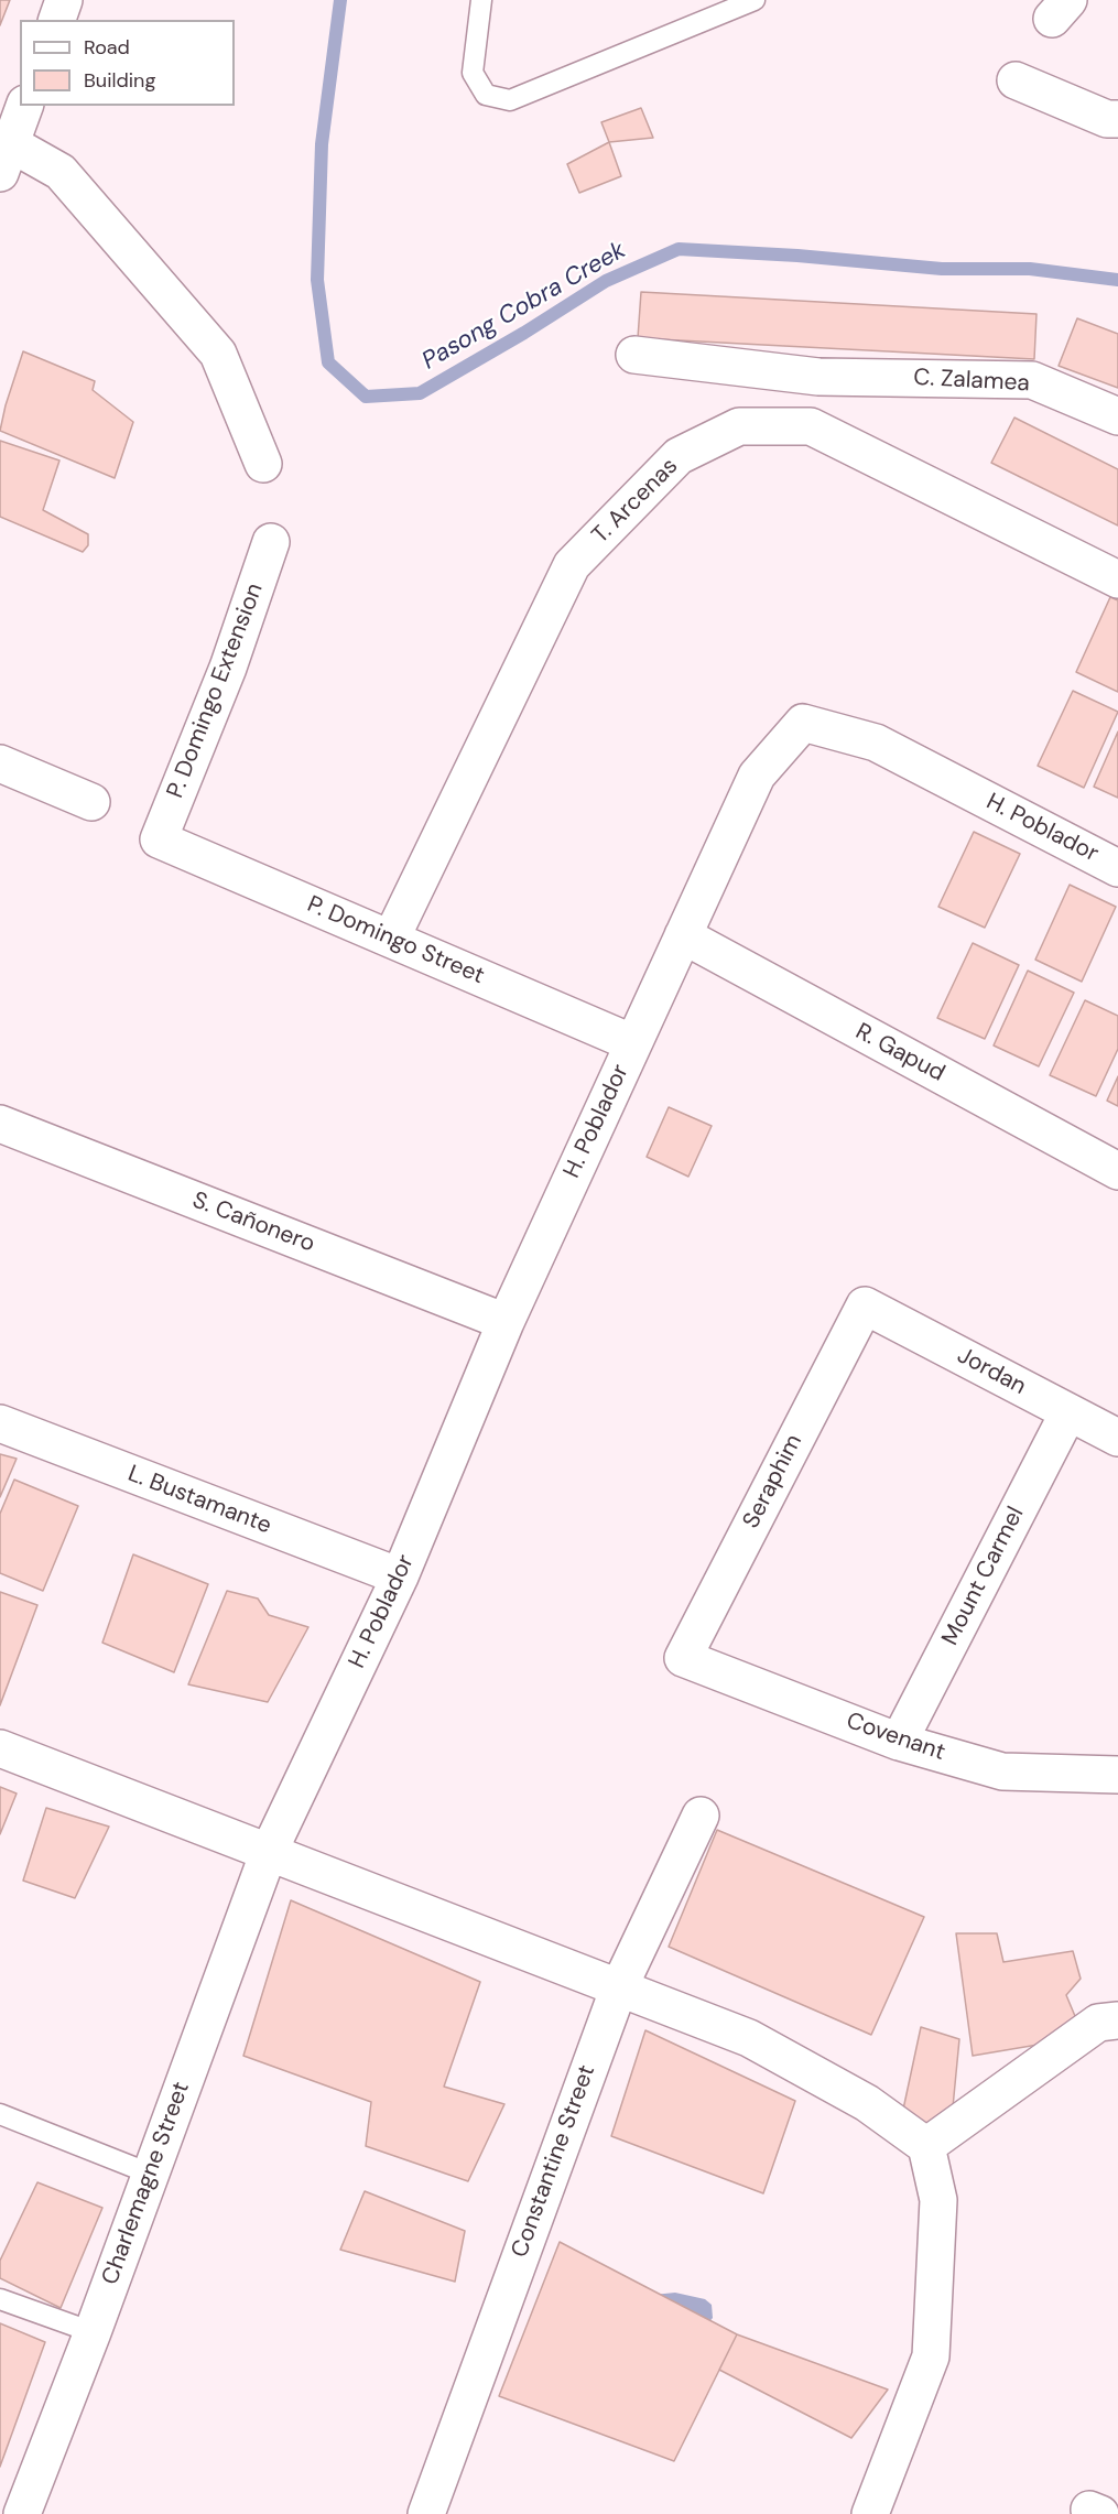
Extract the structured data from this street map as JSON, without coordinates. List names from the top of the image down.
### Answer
{
  "streets": {
    "street": [
      "C. Zalamea",
      "T. Arcenas",
      "P. Domingo Extension",
      "H. Poblador",
      "P. Domingo Street",
      "R. Gapud",
      "S. Cañonero",
      "Jordan",
      "Seraphim",
      "L. Bustamante",
      "Mount Carmel",
      "Covenant",
      "Constantine Street",
      "Charlemagne Street"
    ]
  },
  "crossings": [
    ["T. Arcenas", "P. Domingo Street"],
    ["P. Domingo Extension", "P. Domingo Street"],
    ["H. Poblador", "P. Domingo Street"],
    ["H. Poblador", "R. Gapud"],
    ["H. Poblador", "S. Cañonero"],
    ["H. Poblador", "L. Bustamante"],
    ["H. Poblador", "Charlemagne Street"],
    ["Jordan", "Seraphim"],
    ["Jordan", "Mount Carmel"],
    ["Seraphim", "Covenant"],
    ["Mount Carmel", "Covenant"]
  ],
  "water": ["Pasong Cobra Creek"],
  "legend": ["Road", "Building"]
}
